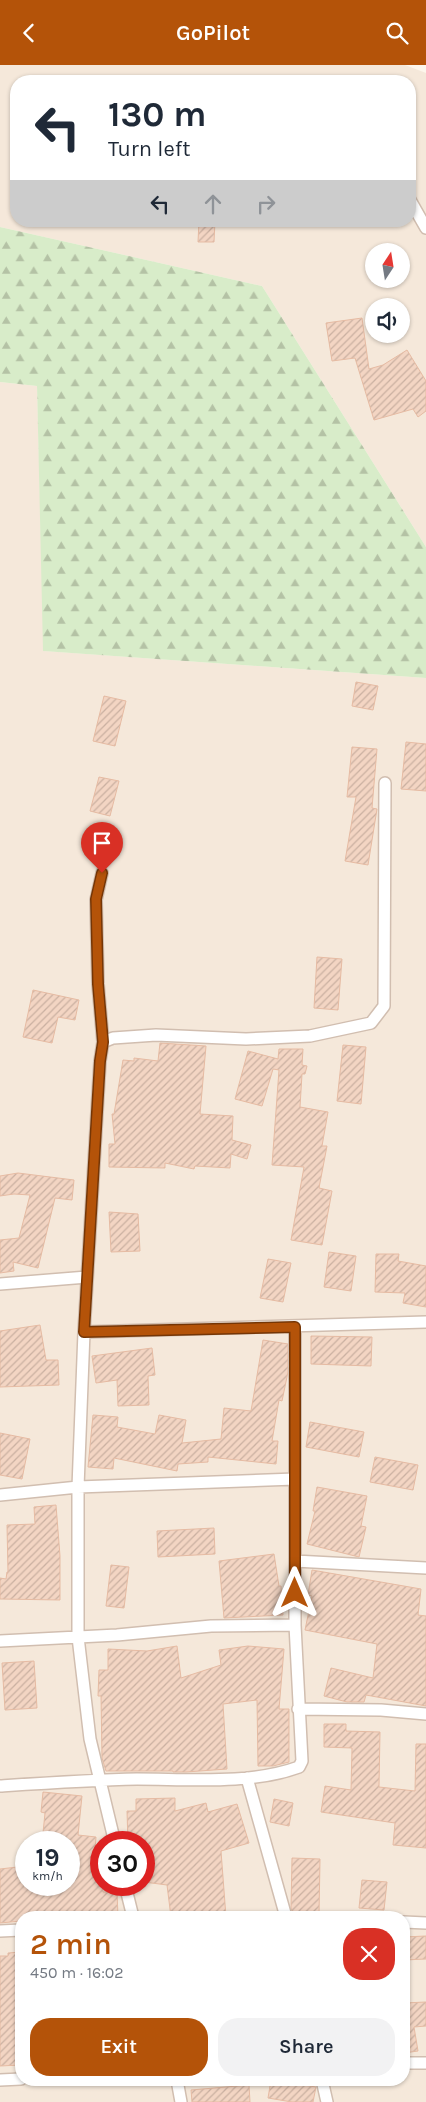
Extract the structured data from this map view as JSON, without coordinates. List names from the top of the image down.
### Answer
{
  "north": "top",
  "page": {
    "header": "GoPilot",
    "turn": ["130 m", "Turn left"],
    "speed": "19 km/h",
    "limit": "30",
    "heading": ["2 min", "450 m · 16:02"],
    "buttons": ["Exit", "Share"]
  }
}
